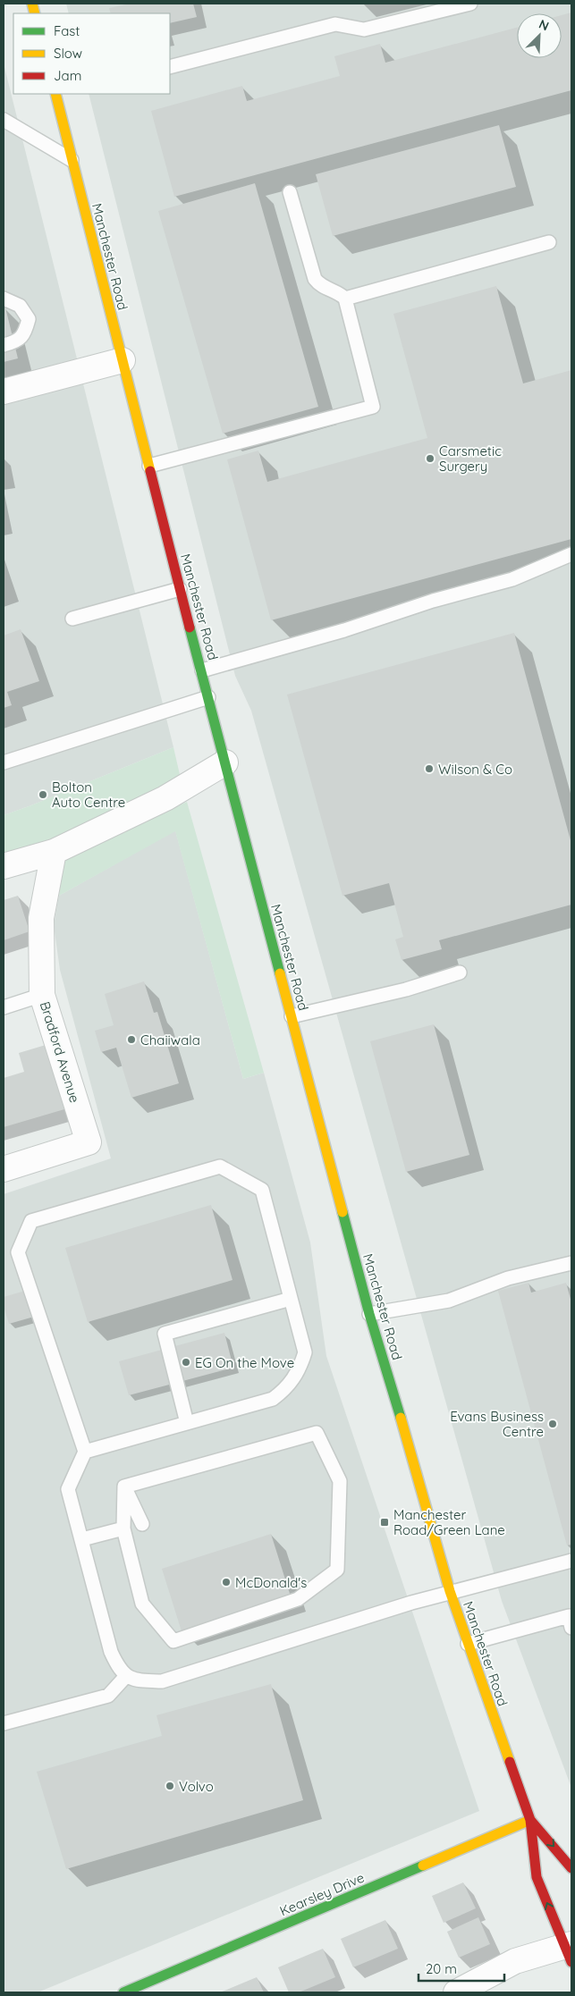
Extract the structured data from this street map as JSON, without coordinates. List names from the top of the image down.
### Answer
{
  "streets": {
    "main road": ["Manchester Road", "Kearsley Drive"],
    "street": ["Bradford Avenue"]
  },
  "crossings": [
    ["Manchester Road", "Kearsley Drive"]
  ],
  "places": {
    "other": [
      "Carsmetic Surgery",
      "Wilson & Co",
      "Bolton Auto Centre",
      "Chaiiwala",
      "EG On the Move",
      "Evans Business Centre",
      "McDonald's",
      "Volvo"
    ],
    "transit": ["Manchester Road/Green Lane"]
  },
  "legend": ["Fast", "Slow", "Jam"],
  "scale_bar": "20 m",
  "north": "top right"
}
